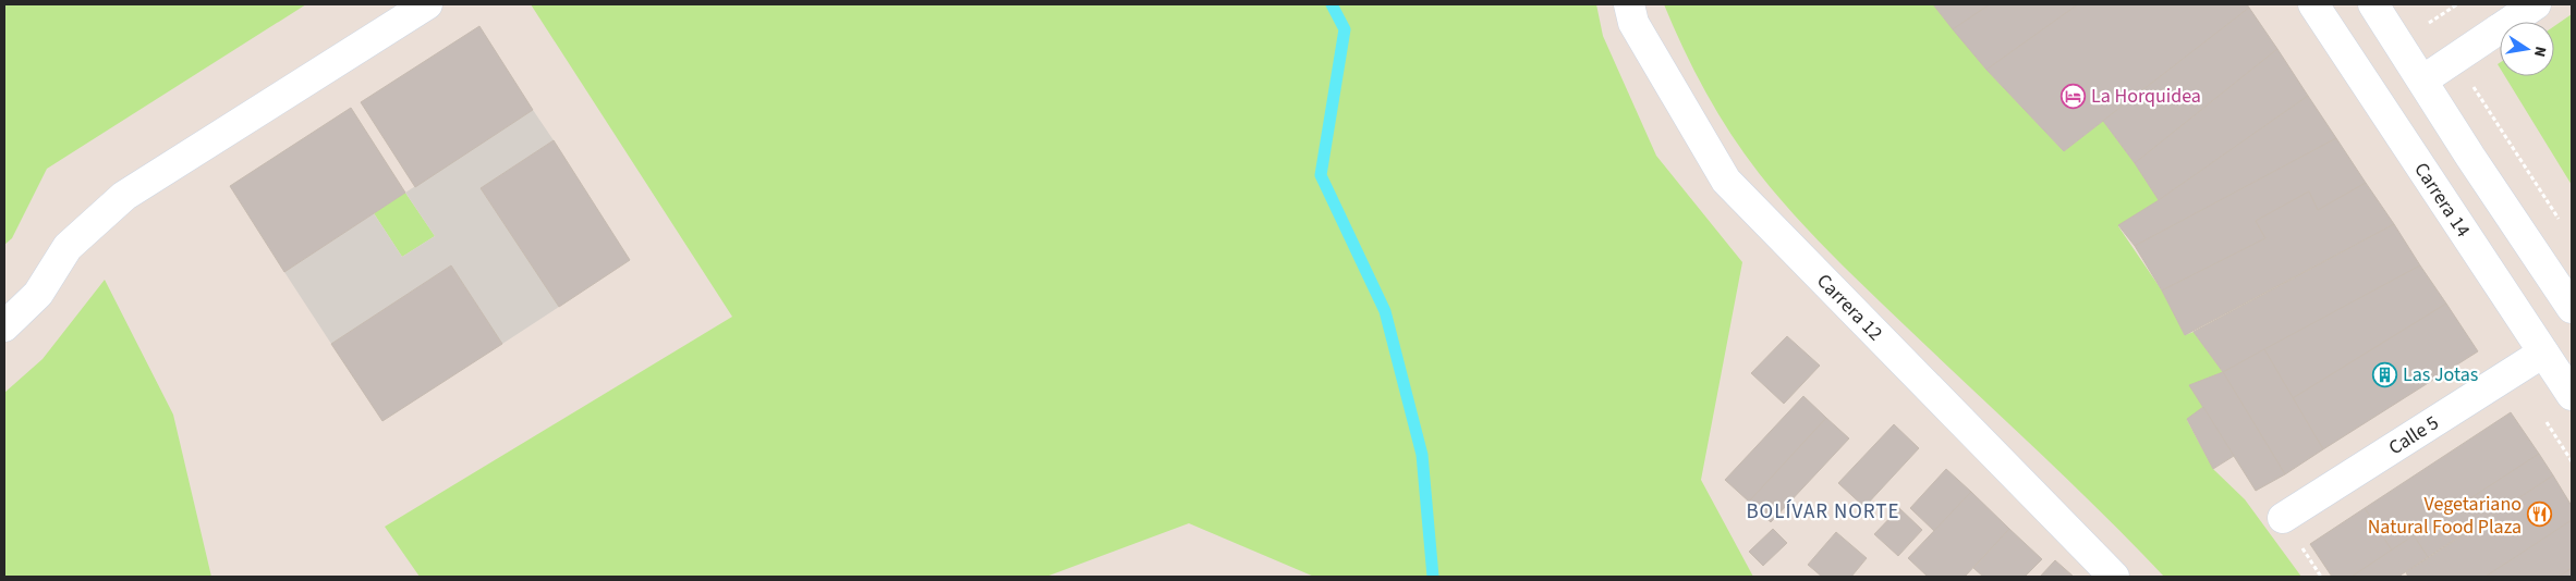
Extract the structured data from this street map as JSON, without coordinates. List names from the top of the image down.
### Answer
{
  "streets": {
    "street": ["Carrera 14", "Carrera 12", "Calle 5"]
  },
  "crossings": [
    ["Carrera 14", "Calle 5"]
  ],
  "districts": ["BOLÍVAR NORTE"],
  "places": {
    "hotel": ["La Horquidea"],
    "building": ["Las Jotas"],
    "restaurant": ["Vegetariano Natural Food Plaza"]
  },
  "north": "right"
}
